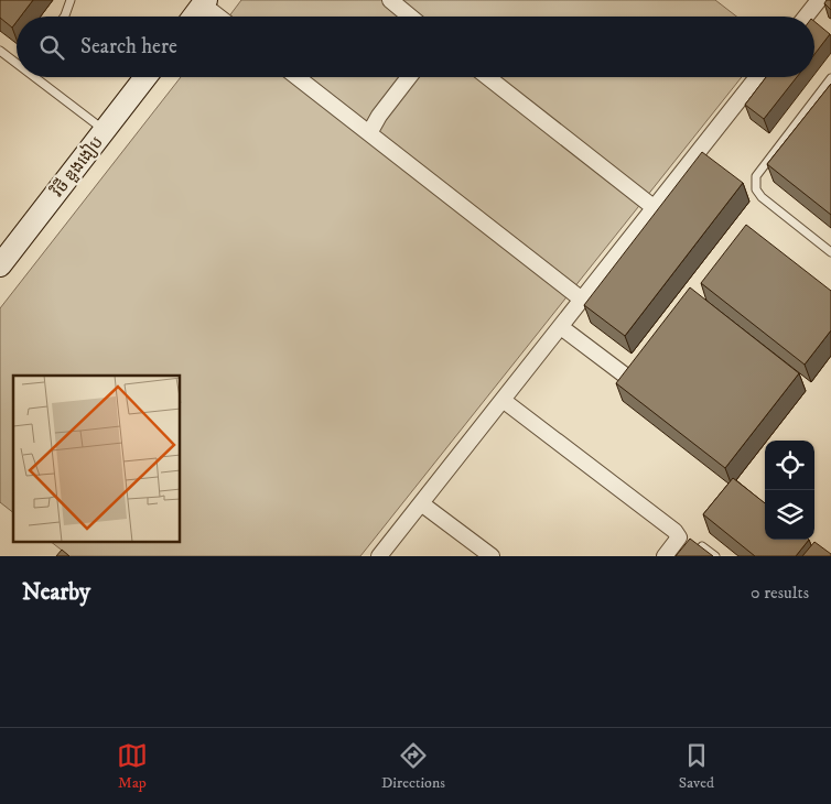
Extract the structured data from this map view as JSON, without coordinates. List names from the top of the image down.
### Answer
{
  "streets": {
    "street": ["វិថី ឌួងងៀប"]
  },
  "page": {
    "search": "Search here",
    "heading": ["Nearby", "0 results"],
    "nav": ["Map", "Directions", "Saved"]
  }
}
